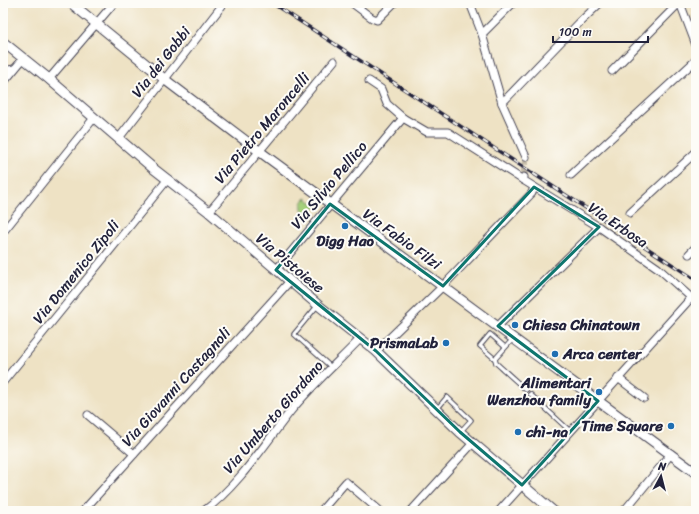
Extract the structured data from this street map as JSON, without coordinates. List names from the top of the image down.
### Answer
{
  "streets": {
    "street": [
      "Via dei Gobbi",
      "Via Pietro Maroncelli",
      "Via Silvio Pellico",
      "Via Erbosa",
      "Via Fabio Filzi",
      "Via Pistoiese",
      "Via Domenico Zipoli",
      "Via Giovanni Castagnoli",
      "Via Umberto Giordano"
    ]
  },
  "crossings": [
    ["Via dei Gobbi", "Via Fabio Filzi"],
    ["Via dei Gobbi", "Via Pistoiese"],
    ["Via Pietro Maroncelli", "Via Fabio Filzi"],
    ["Via Pietro Maroncelli", "Via Pistoiese"],
    ["Via Silvio Pellico", "Via Erbosa"],
    ["Via Silvio Pellico", "Via Fabio Filzi"],
    ["Via Silvio Pellico", "Via Pistoiese"],
    ["Via Pistoiese", "Via Domenico Zipoli"],
    ["Via Pistoiese", "Via Giovanni Castagnoli"],
    ["Via Pistoiese", "Via Umberto Giordano"]
  ],
  "places": [
    "Digg Hao",
    "Chiesa Chinatown",
    "PrismaLab",
    "Arca center",
    "Alimentari Wenzhou family",
    "Time Square",
    "chì-na"
  ],
  "scale_bar": "100 m",
  "north": "top"
}
